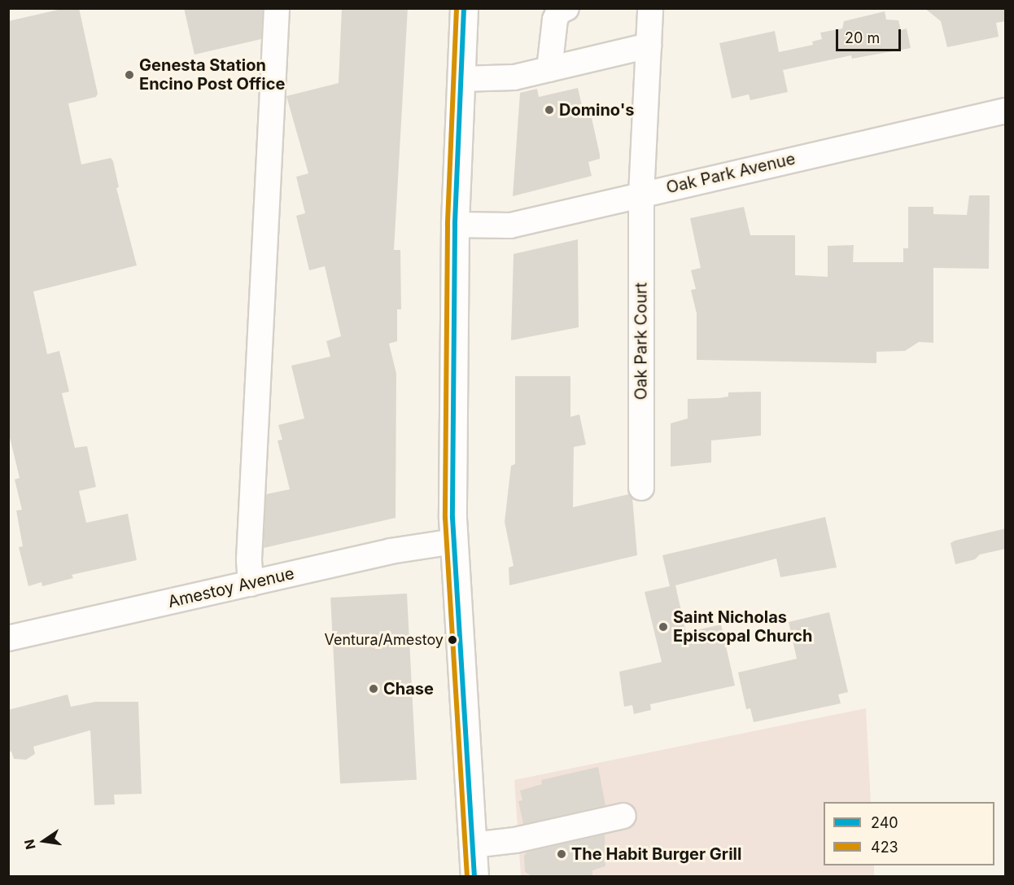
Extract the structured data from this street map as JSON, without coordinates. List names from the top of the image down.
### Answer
{
  "streets": {
    "street": ["Oak Park Avenue", "Oak Park Court", "Amestoy Avenue"]
  },
  "crossings": [
    ["Oak Park Avenue", "Oak Park Court"]
  ],
  "places": [
    "Genesta Station Encino Post Office",
    "Domino's",
    "Saint Nicholas Episcopal Church",
    "Ventura/Amestoy",
    "Chase",
    "The Habit Burger Grill"
  ],
  "lines": ["transit line 240", "transit line 423"],
  "legend": ["240", "423"],
  "scale_bar": "20 m",
  "north": "left"
}
